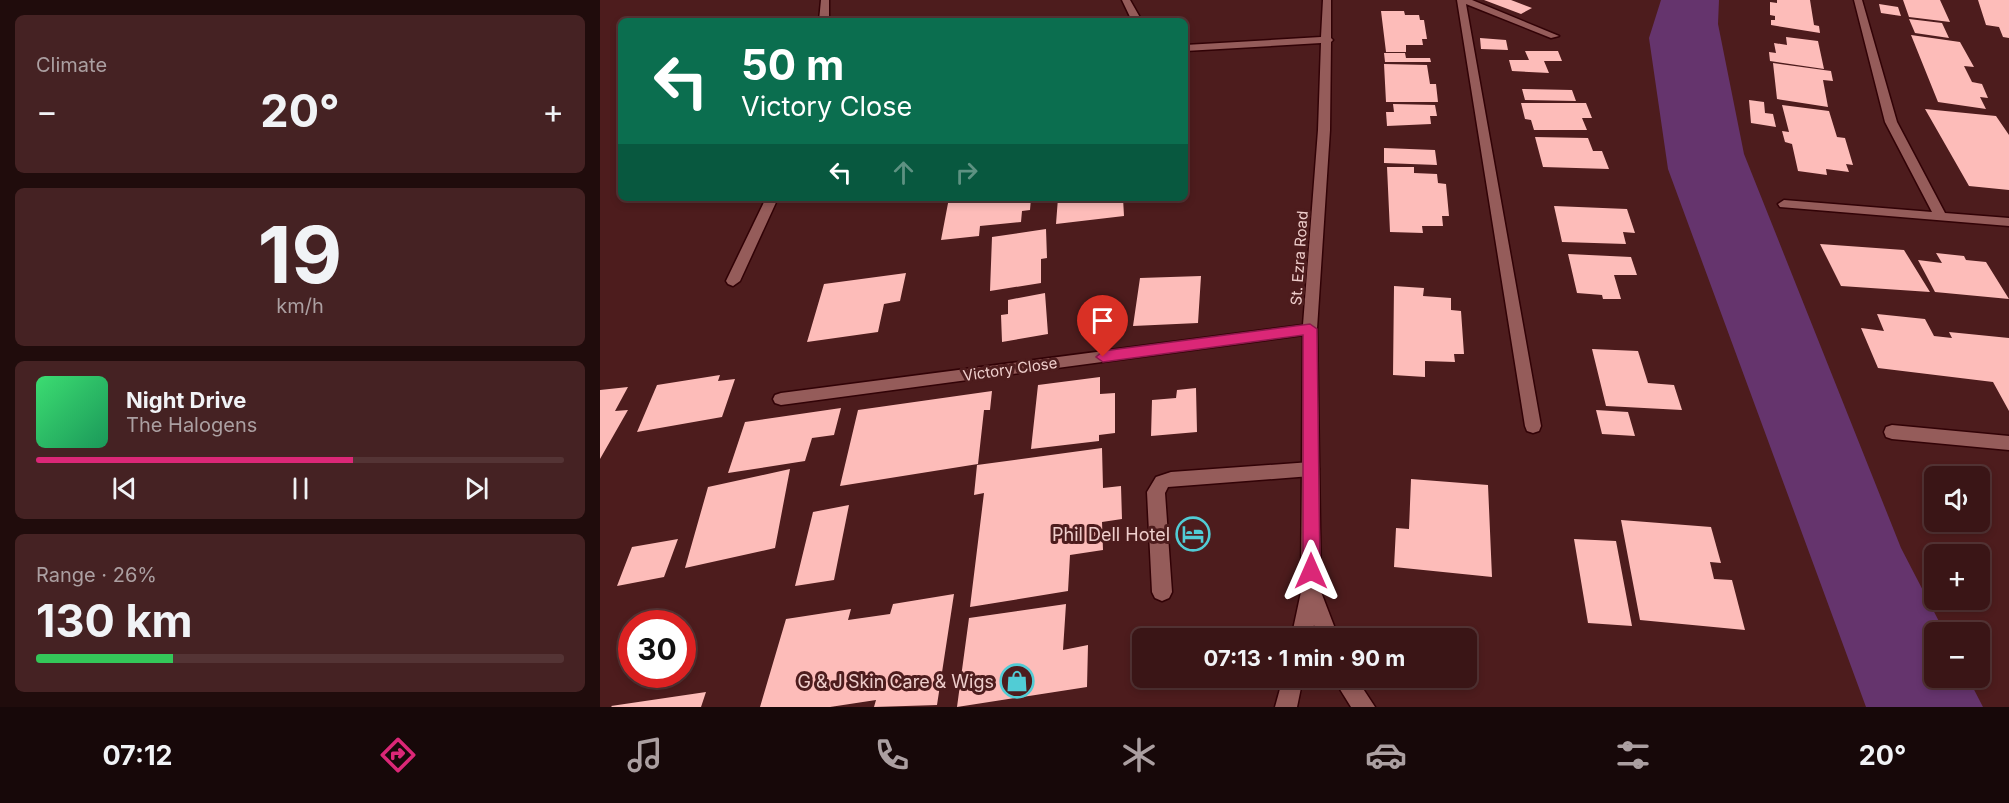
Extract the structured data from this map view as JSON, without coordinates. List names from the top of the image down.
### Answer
{
  "streets": {
    "street": ["St. Ezra Road", "Victory Close"]
  },
  "crossings": [
    ["St. Ezra Road", "Victory Close"]
  ],
  "places": {
    "hotel": ["Phil Dell Hotel"],
    "shop": ["G & J Skin Care & Wigs"]
  },
  "page": {
    "tile": [
      "Climate",
      ["19", "km/h"],
      ["Range · 26%", "130 km"]
    ],
    "turn": ["50 m", "Victory Close"],
    "heat": ["−", "20°", "+"],
    "song": ["Night Drive", "The Halogens"],
    "map_buttons": ["+", "−"],
    "limit": "30",
    "trip": "07:13 · 1 min · 90 m",
    "tabs": ["07:12", "20°"]
  }
}
